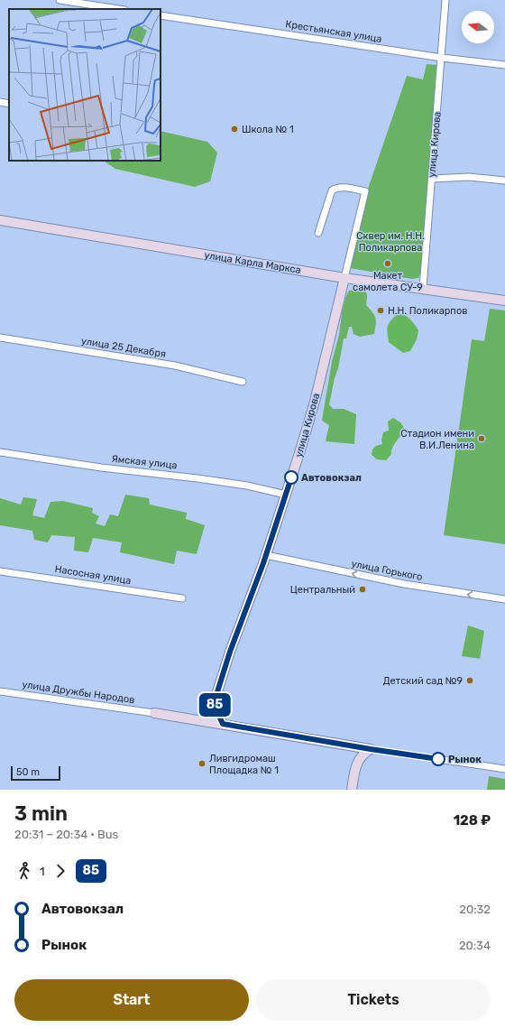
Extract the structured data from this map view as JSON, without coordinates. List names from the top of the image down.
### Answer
{
  "streets": {
    "street": [
      "Крестьянская улица",
      "улица Кирова",
      "улица Карла Маркса",
      "улица 25 Декабря",
      "Ямская улица",
      "улица Горького",
      "Насосная улица",
      "улица Дружбы Народов"
    ]
  },
  "crossings": [
    ["Крестьянская улица", "улица Кирова"],
    ["улица Кирова", "улица Карла Маркса"],
    ["улица Кирова", "Ямская улица"],
    ["улица Кирова", "улица Горького"]
  ],
  "one_way": ["улица Горького"],
  "parks": ["Сквер им. Н.Н. Поликарпова"],
  "places": [
    "Школа № 1",
    "Макет самолета СУ-9",
    "Н.Н. Поликарпов",
    "Стадион имени В.И.Ленина",
    "Автовокзал",
    "Центральный",
    "Детский сад №9",
    "Рынок",
    "Ливгидромаш Площадка № 1"
  ],
  "lines": ["bus line 85"],
  "scale_bar": "50 m",
  "north": "left",
  "page": {
    "on_map": "85",
    "scale": "50 m",
    "heading": ["3 min", "20:31 – 20:34 · Bus", "128 ₽"],
    "legs": ["1", "85"],
    "list": [
      {
        "name": "Автовокзал",
        "value": "20:32"
      },
      {
        "name": "Рынок",
        "value": "20:34"
      }
    ],
    "buttons": ["Start", "Tickets"]
  }
}
